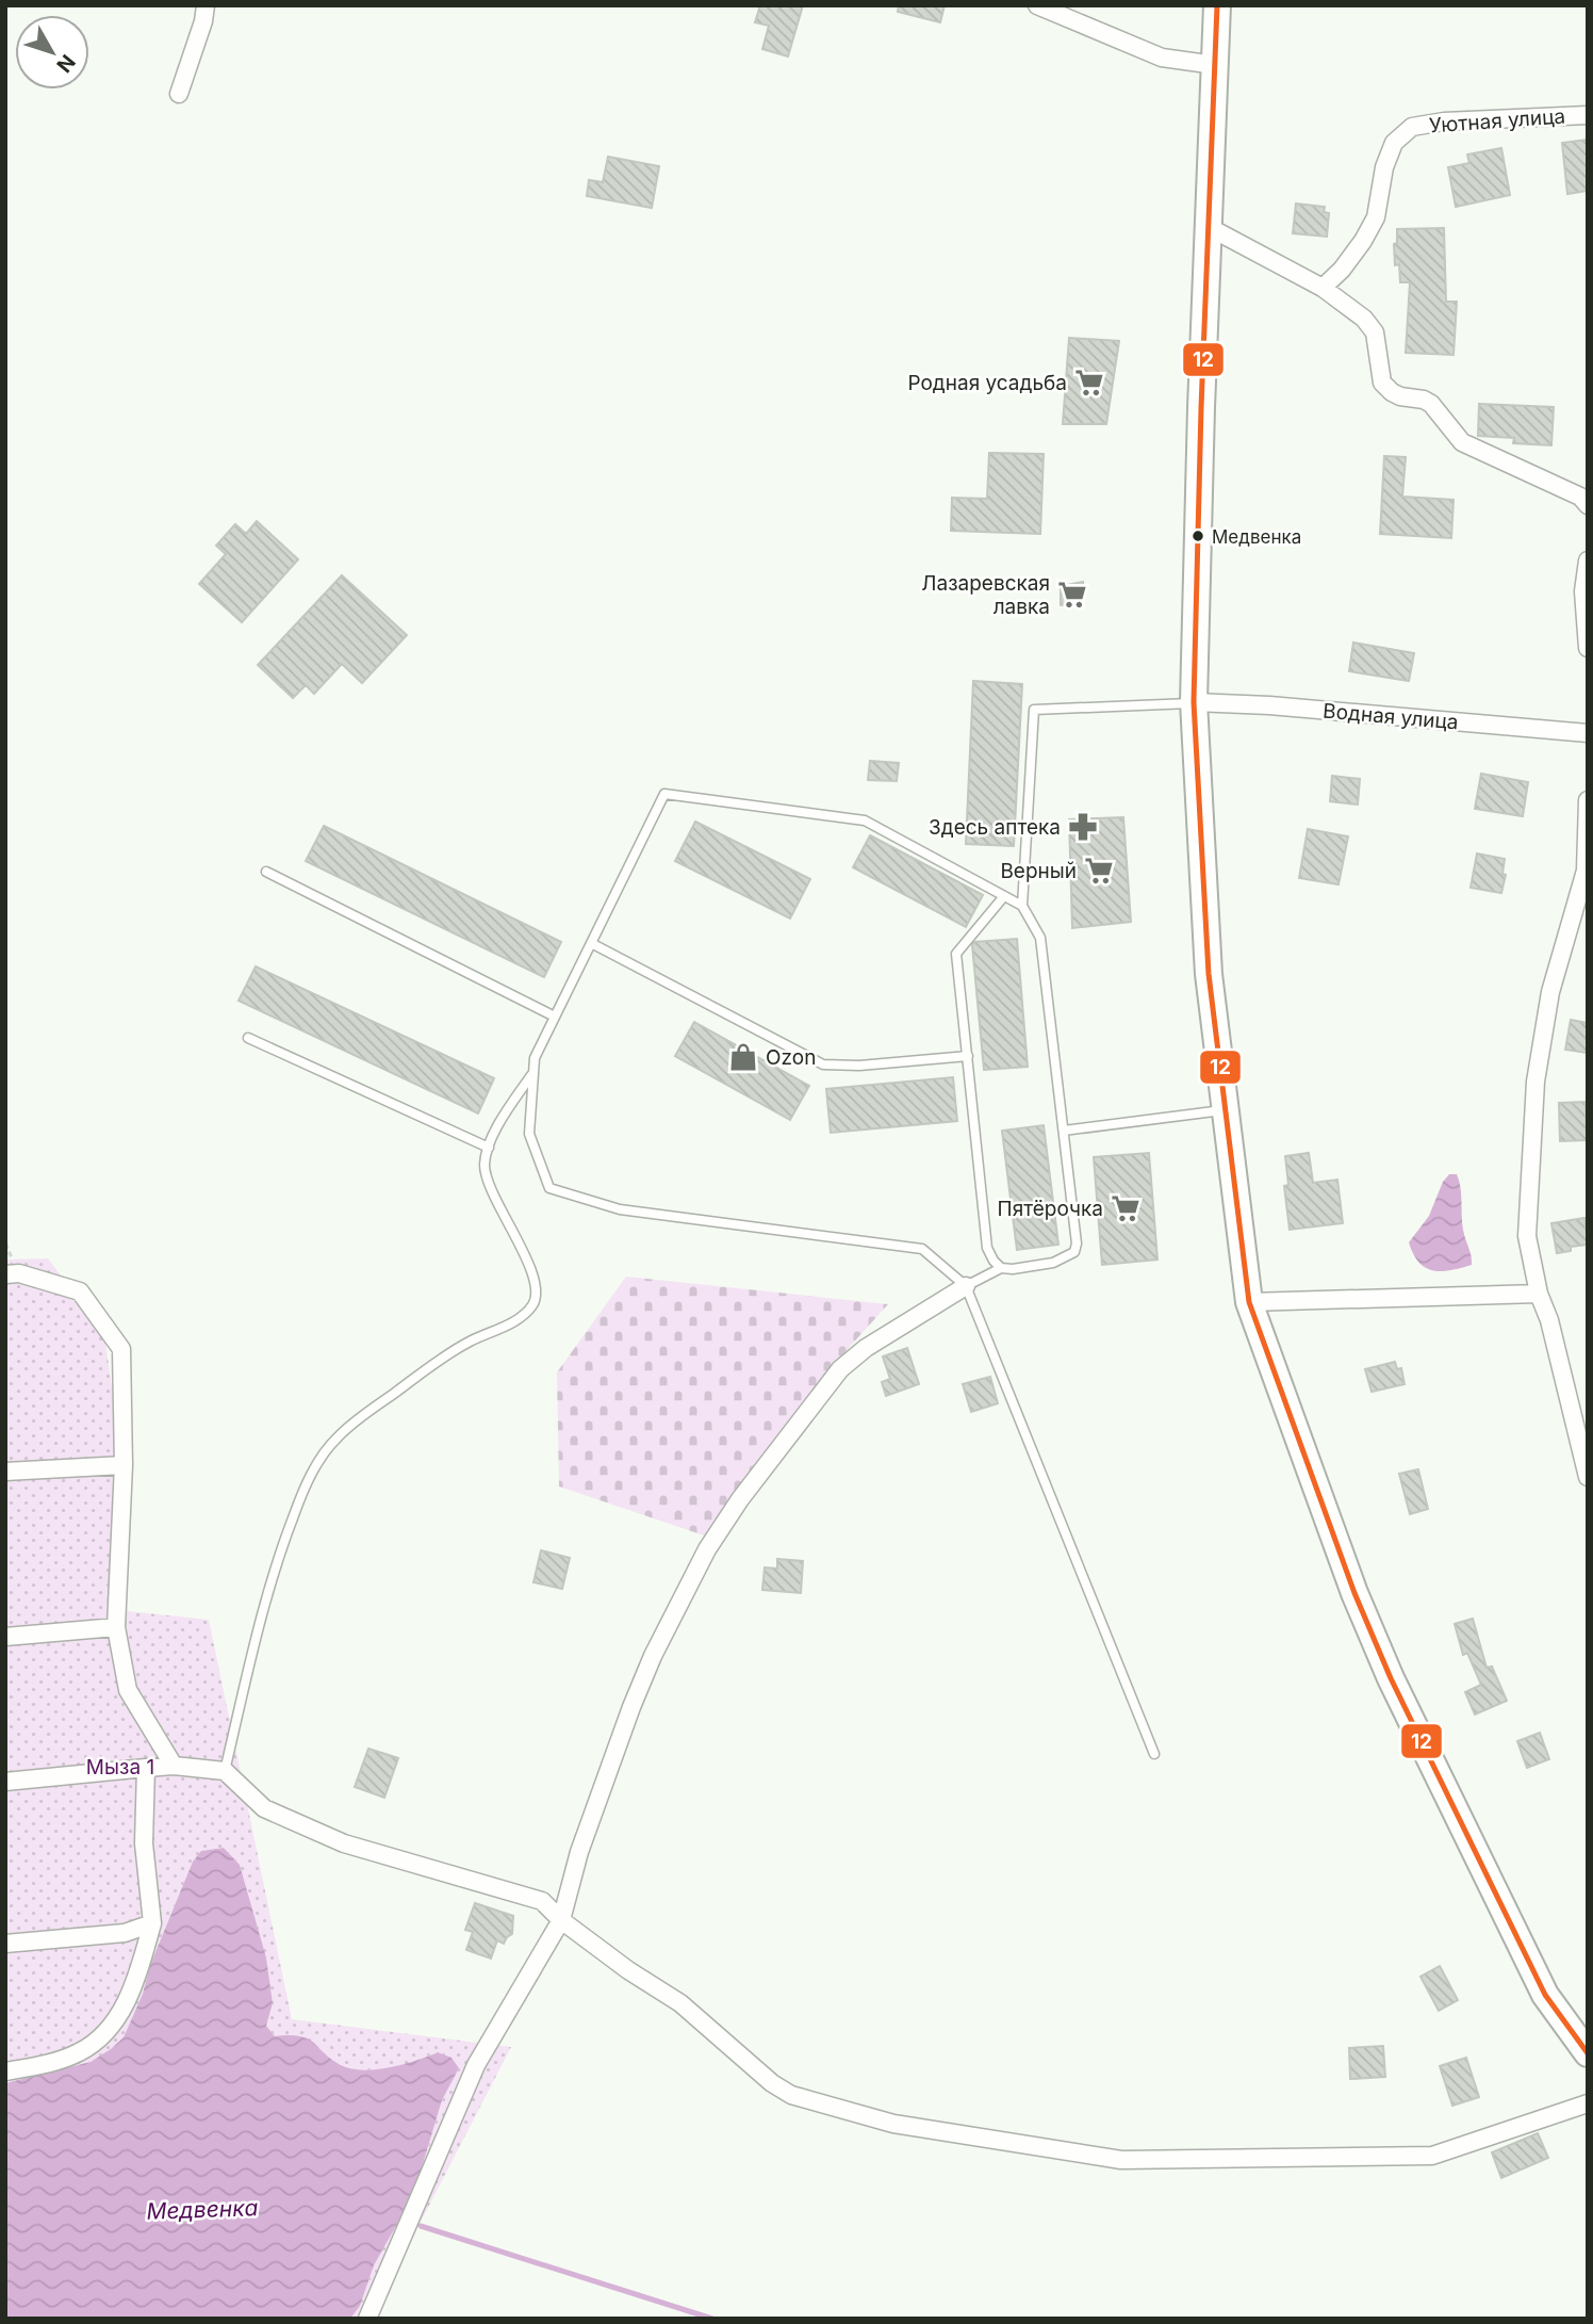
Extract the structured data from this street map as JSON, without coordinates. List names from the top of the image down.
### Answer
{
  "streets": {
    "street": ["Уютная улица", "Водная улица"]
  },
  "water": ["Медвенка"],
  "parks": ["Мыза 1"],
  "places": {
    "supermarket": [
      "Родная усадьба",
      "Лазаревская лавка",
      "Верный",
      "Пятёрочка"
    ],
    "other": ["Медвенка"],
    "pharmacy": ["Здесь аптека"],
    "shop": ["Ozon"]
  },
  "lines": ["transit line 12"],
  "north": "bottom right"
}
